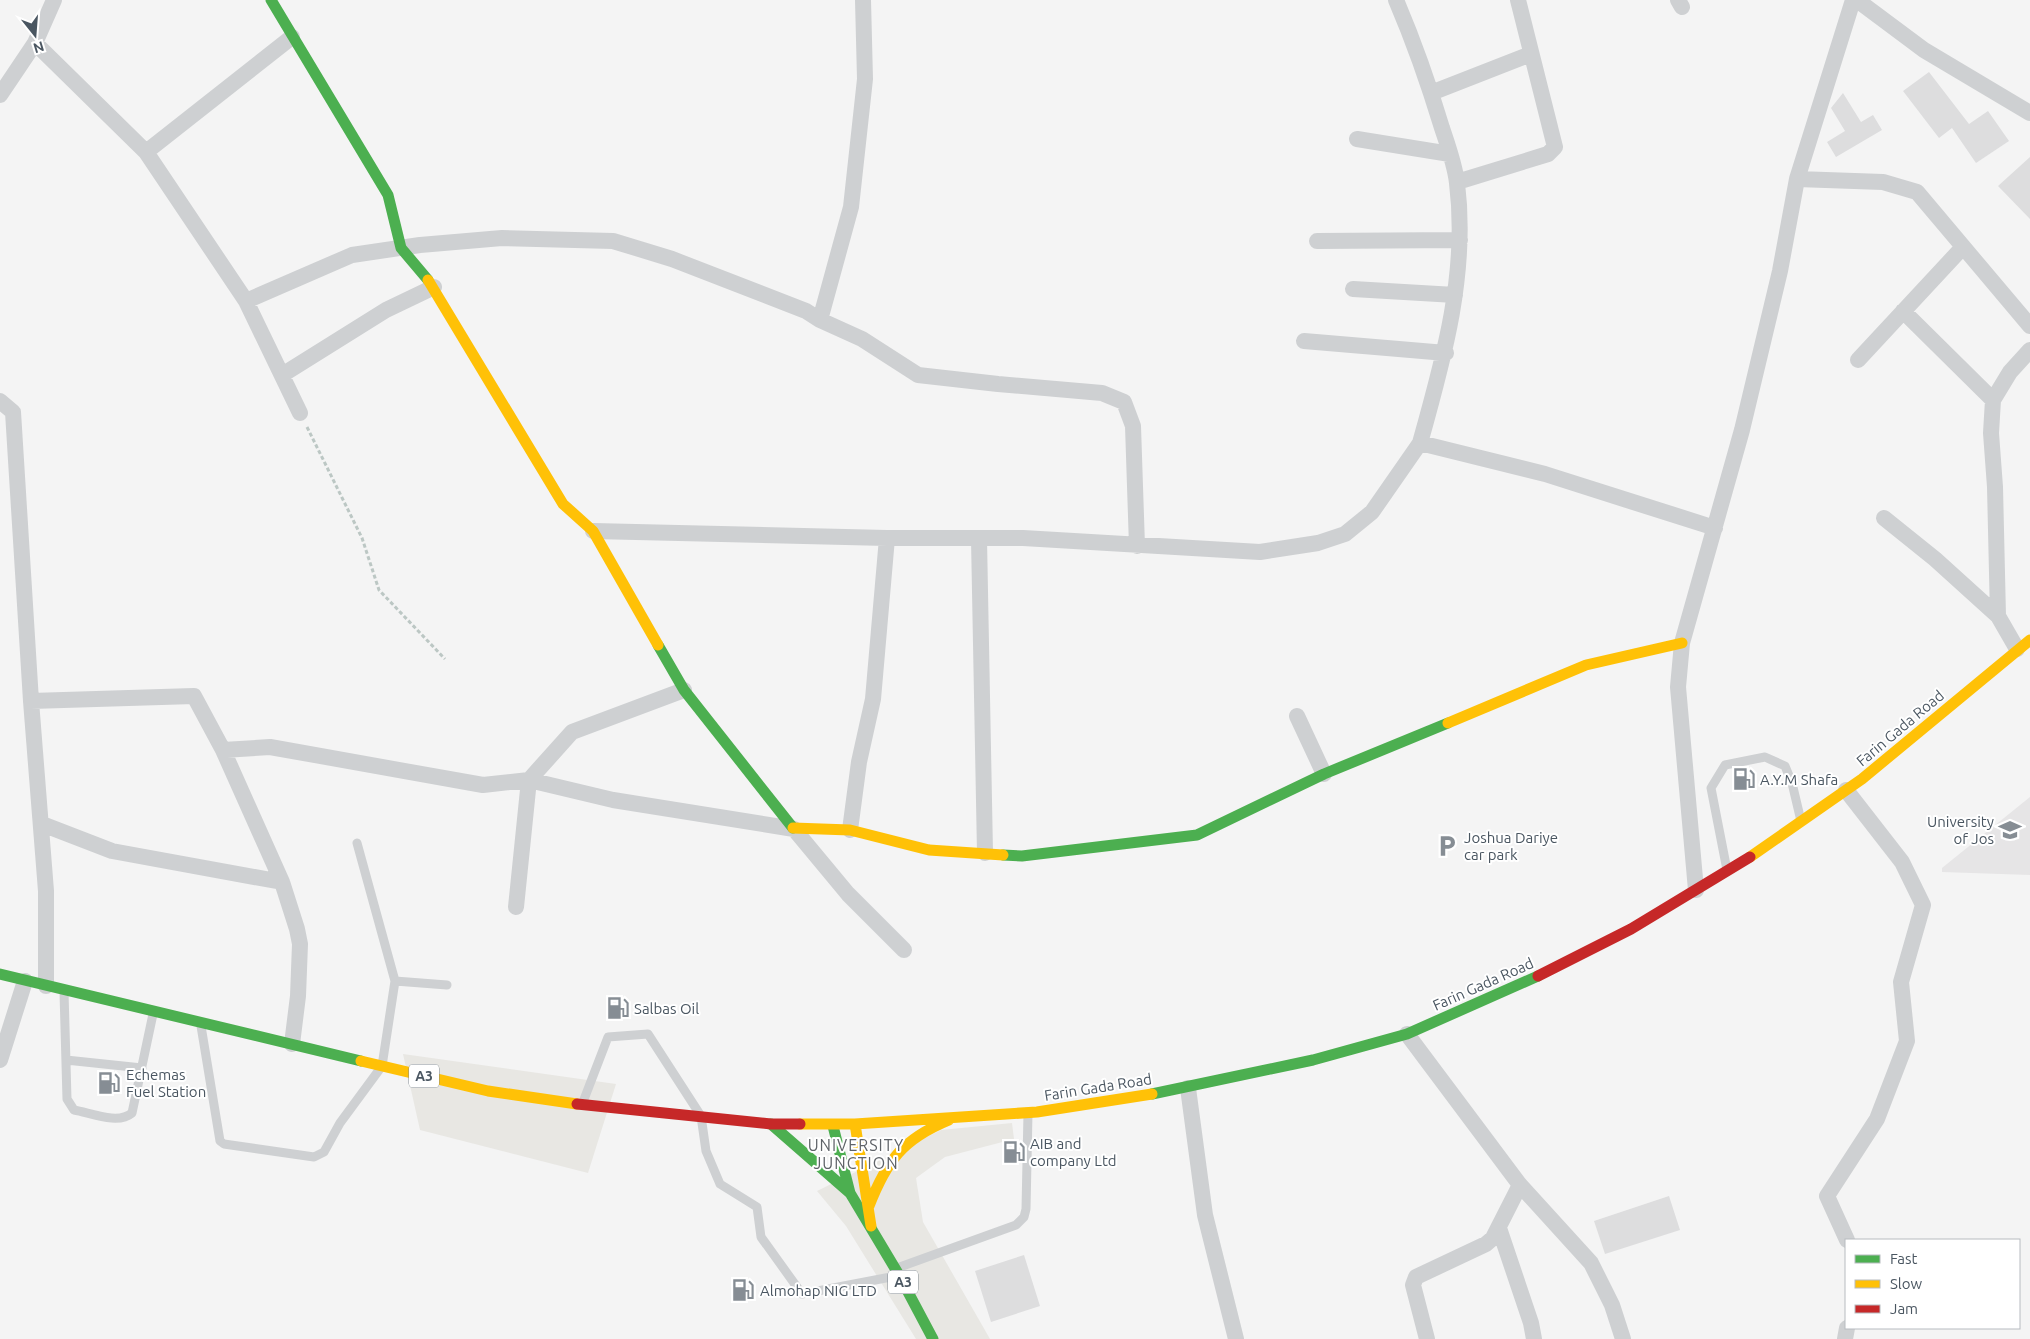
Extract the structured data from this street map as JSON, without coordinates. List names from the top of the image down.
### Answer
{
  "streets": {
    "main road": ["Farin Gada Road", "A3"]
  },
  "crossings": [
    ["Farin Gada Road", "A3"]
  ],
  "districts": ["UNIVERSITY JUNCTION"],
  "places": {
    "fuel station": [
      "A.Y.M Shafa",
      "Salbas Oil",
      "Echemas Fuel Station",
      "AIB and company Ltd",
      "Almohap NIG LTD"
    ],
    "school or university": ["University of Jos"],
    "parking": ["Joshua Dariye car park"]
  },
  "legend": ["Fast", "Slow", "Jam"],
  "north": "bottom"
}
